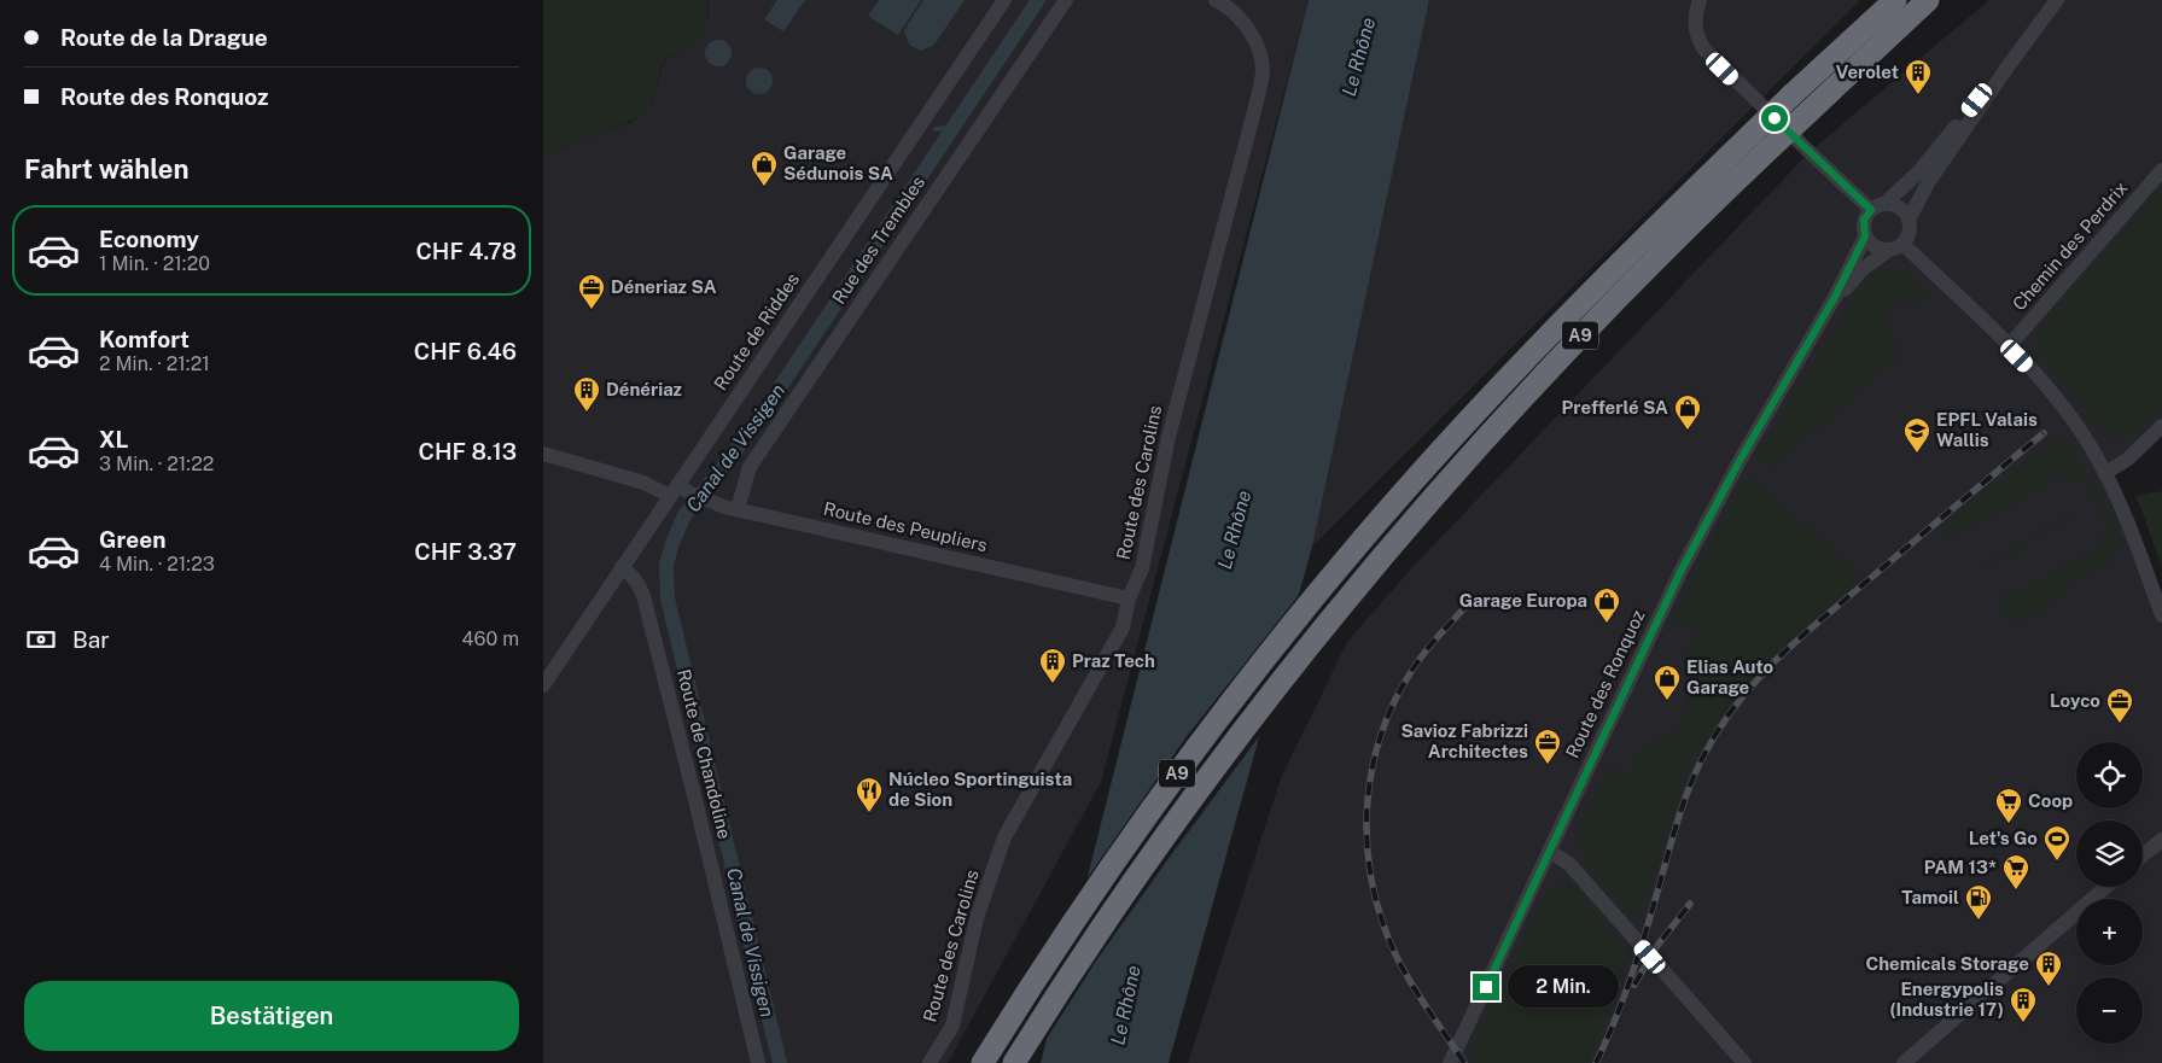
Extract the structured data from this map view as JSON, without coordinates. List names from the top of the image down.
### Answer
{
  "streets": {
    "highway": ["A9"],
    "street": [
      "Rue des Trembles",
      "Chemin des Perdrix",
      "Route de Riddes",
      "Route des Carolins",
      "Route des Peupliers",
      "Route des Ronquoz",
      "Route de Chandoline"
    ]
  },
  "crossings": [
    ["Rue des Trembles", "Route des Peupliers"],
    ["Route de Riddes", "Route des Peupliers"],
    ["Route de Riddes", "Route de Chandoline"],
    ["Route des Carolins", "Route des Peupliers"]
  ],
  "water": ["Le Rhône", "Canal de Vissigen"],
  "places": {
    "building": [
      "Verolet",
      "Dénériaz",
      "Praz Tech",
      "Chemicals Storage",
      "Energypolis (Industrie 17)"
    ],
    "shop": [
      "Garage Sédunois SA",
      "Prefferlé SA",
      "Garage Europa",
      "Elias Auto Garage"
    ],
    "office": ["Déneriaz SA", "Loyco", "Savioz Fabrizzi Architectes"],
    "school or university": ["EPFL Valais Wallis"],
    "restaurant": ["Núcleo Sportinguista de Sion"],
    "supermarket": ["Coop", "PAM 13*"],
    "sports": ["Let's Go"],
    "fuel station": ["Tamoil"]
  },
  "page": {
    "banner": ["Route de la Drague", "Route des Ronquoz"],
    "heading": "Fahrt wählen",
    "list": [
      {
        "name": "Economy",
        "note": "1 Min. · 21:20",
        "value": "CHF 4.78"
      },
      {
        "name": "Komfort",
        "note": "2 Min. · 21:21",
        "value": "CHF 6.46"
      },
      {
        "name": "XL",
        "note": "3 Min. · 21:22",
        "value": "CHF 8.13"
      },
      {
        "name": "Green",
        "note": "4 Min. · 21:23",
        "value": "CHF 3.37"
      }
    ],
    "pay": ["Bar", "460 m"],
    "map_buttons": ["+", "−"],
    "bubble": "2 Min.",
    "buttons": "Bestätigen"
  }
}
